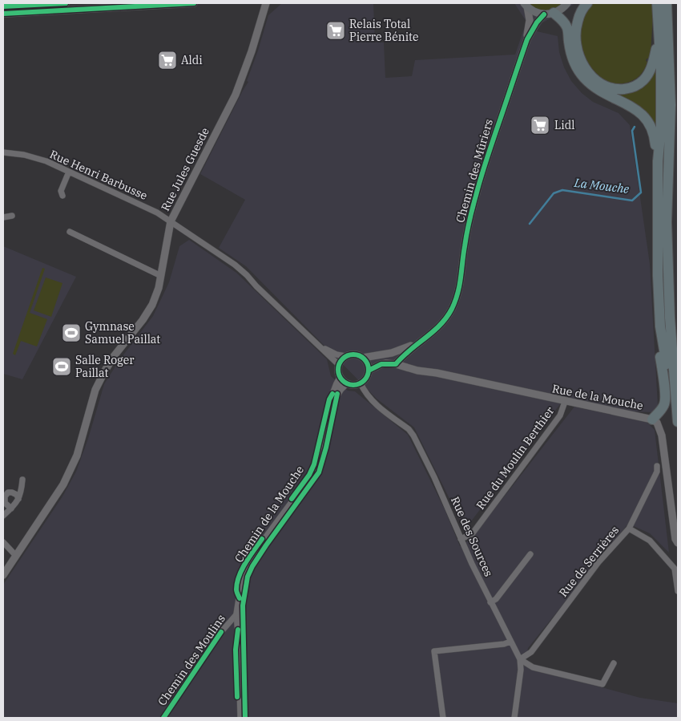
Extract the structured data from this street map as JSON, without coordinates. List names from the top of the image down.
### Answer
{
  "streets": {
    "street": [
      "Rue Jules Guesde",
      "Chemin des Mûriers",
      "Rue Henri Barbusse",
      "Rue de la Mouche",
      "Rue du Moulin Berthier",
      "Chemin de la Mouche",
      "Rue des Sources",
      "Rue de Serrières",
      "Chemin des Moulins"
    ]
  },
  "crossings": [
    ["Rue Jules Guesde", "Rue Henri Barbusse"],
    ["Chemin des Mûriers", "Rue Henri Barbusse"],
    ["Chemin des Mûriers", "Rue de la Mouche"],
    ["Chemin des Mûriers", "Chemin de la Mouche"],
    ["Chemin des Mûriers", "Rue des Sources"],
    ["Rue Henri Barbusse", "Rue de la Mouche"],
    ["Rue Henri Barbusse", "Chemin de la Mouche"],
    ["Rue Henri Barbusse", "Rue des Sources"],
    ["Rue de la Mouche", "Rue du Moulin Berthier"],
    ["Rue de la Mouche", "Chemin de la Mouche"],
    ["Rue de la Mouche", "Rue des Sources"],
    ["Rue du Moulin Berthier", "Rue des Sources"],
    ["Chemin de la Mouche", "Rue des Sources"],
    ["Chemin de la Mouche", "Chemin des Moulins"],
    ["Rue des Sources", "Rue de Serrières"]
  ],
  "water": ["La Mouche"],
  "places": {
    "supermarket": ["Relais Total Pierre Bénite", "Aldi", "Lidl"],
    "sports": ["Gymnase Samuel Paillat", "Salle Roger Paillat"]
  }
}
